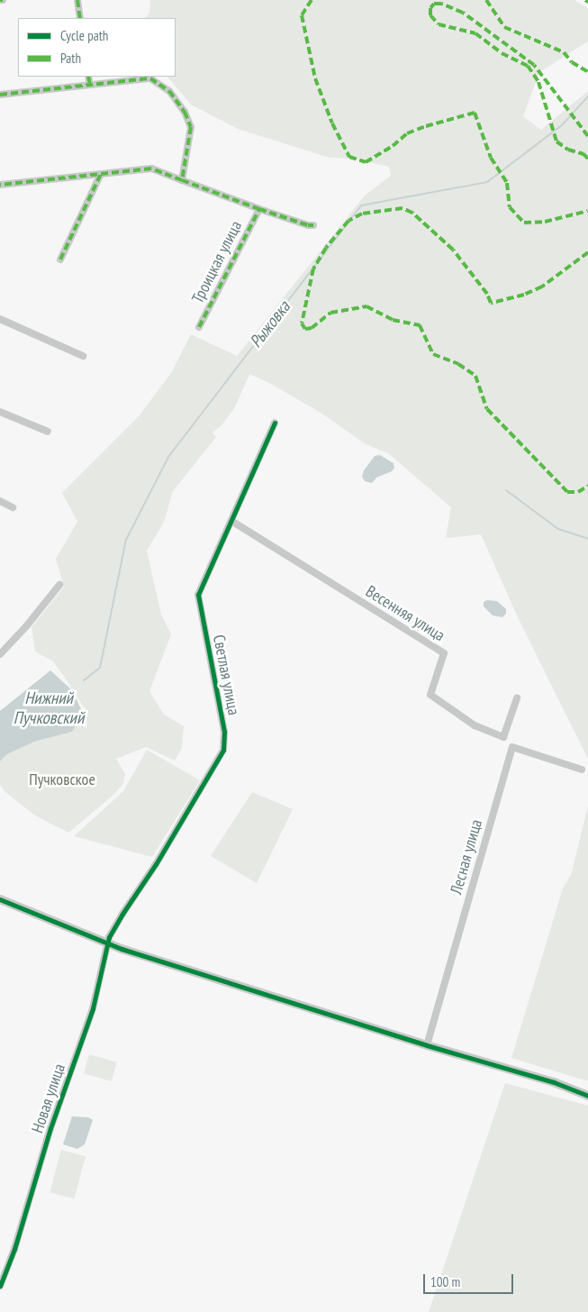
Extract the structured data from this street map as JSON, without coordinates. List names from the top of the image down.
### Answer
{
  "streets": {
    "street": [
      "Троицкая улица",
      "Весенняя улица",
      "Светлая улица",
      "Лесная улица",
      "Новая улица"
    ]
  },
  "crossings": [
    ["Весенняя улица", "Светлая улица"],
    ["Светлая улица", "Новая улица"]
  ],
  "water": ["Рыжовка", "Нижний Пучковский"],
  "parks": ["Пучковское"],
  "legend": ["Cycle path", "Path"],
  "scale_bar": "100 m"
}
